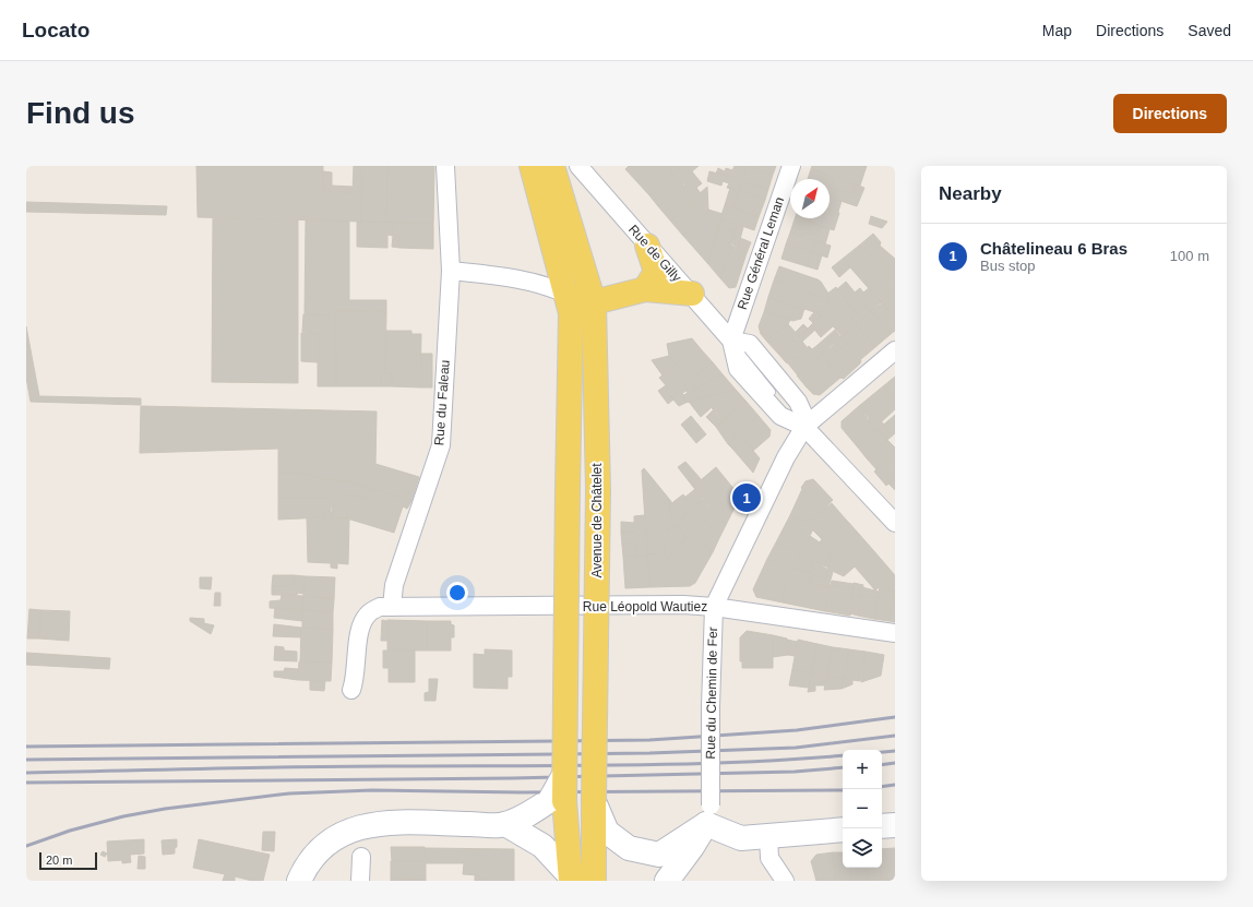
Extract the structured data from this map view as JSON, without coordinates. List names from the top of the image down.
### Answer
{
  "streets": {
    "main road": ["Avenue de Châtelet"],
    "street": [
      "Rue de Gilly",
      "Rue Général Leman",
      "Rue du Faleau",
      "Rue Léopold Wautiez",
      "Rue du Chemin de Fer"
    ]
  },
  "crossings": [
    ["Rue de Gilly", "Rue Général Leman"],
    ["Rue de Gilly", "Rue du Chemin de Fer"],
    ["Rue du Faleau", "Rue Léopold Wautiez"],
    ["Rue Léopold Wautiez", "Rue du Chemin de Fer"]
  ],
  "scale_bar": "20 m",
  "north": "top right",
  "page": {
    "header": "Locato",
    "nav": ["Map", "Directions", "Saved"],
    "buttons": "Directions",
    "title": "Find us",
    "heading": "Nearby",
    "list": [
      {
        "mark": "1",
        "name": "Châtelineau 6 Bras",
        "note": "Bus stop",
        "value": "100 m"
      }
    ],
    "pins": "1",
    "map_buttons": ["+", "−"],
    "scale": "20 m"
  }
}
